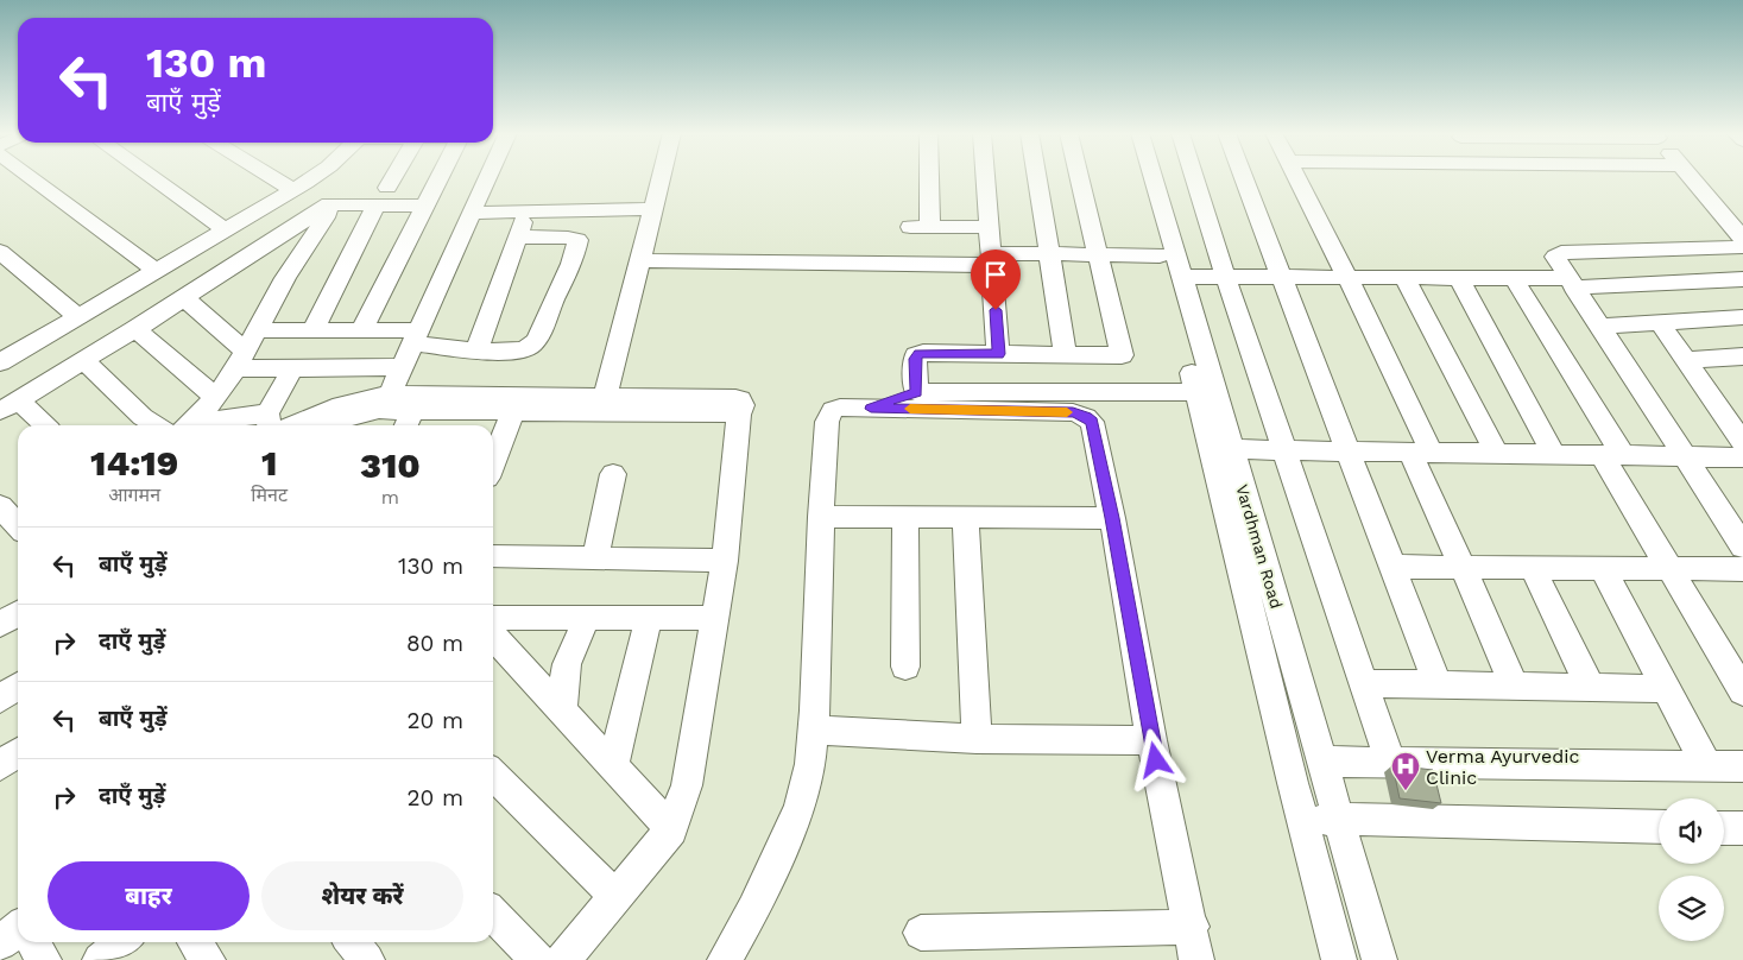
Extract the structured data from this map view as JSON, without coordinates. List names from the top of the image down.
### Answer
{
  "streets": {
    "street": ["Vardhman Road"]
  },
  "places": {
    "hospital": ["Verma Ayurvedic Clinic"]
  },
  "page": {
    "turn": ["130 m", "बाएँ मुड़ें"],
    "eta": [
      "14:19",
      "आगमन",
      "1",
      "मिनट",
      "310",
      "m"
    ],
    "list": [
      {
        "name": "बाएँ मुड़ें",
        "value": "130 m"
      },
      {
        "name": "दाएँ मुड़ें",
        "value": "80 m"
      },
      {
        "name": "बाएँ मुड़ें",
        "value": "20 m"
      },
      {
        "name": "दाएँ मुड़ें",
        "value": "20 m"
      }
    ],
    "buttons": ["बाहर", "शेयर करें"]
  }
}
